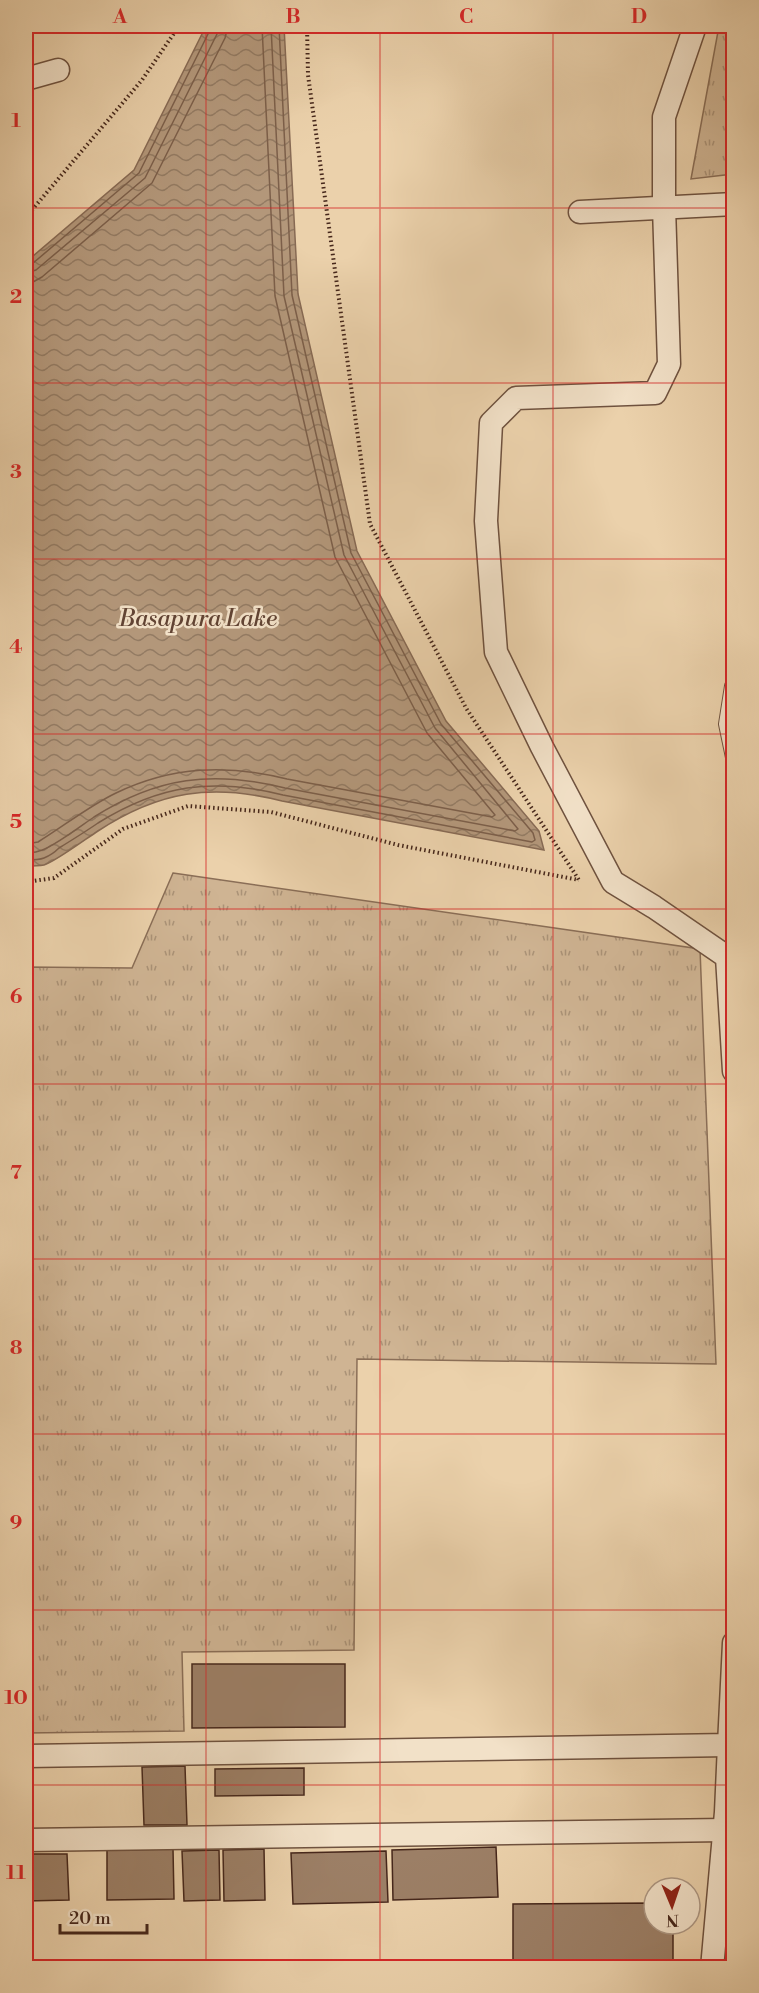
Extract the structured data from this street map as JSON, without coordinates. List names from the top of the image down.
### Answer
{
  "water": ["Basapura Lake"],
  "scale_bar": "20 m",
  "north": "bottom",
  "grid": {
    "columns": [
      "A",
      "B",
      "C",
      "D"
    ],
    "rows": [
      "1",
      "2",
      "3",
      "4",
      "5",
      "6",
      "7",
      "8",
      "9",
      "10",
      "11"
    ]
  }
}
